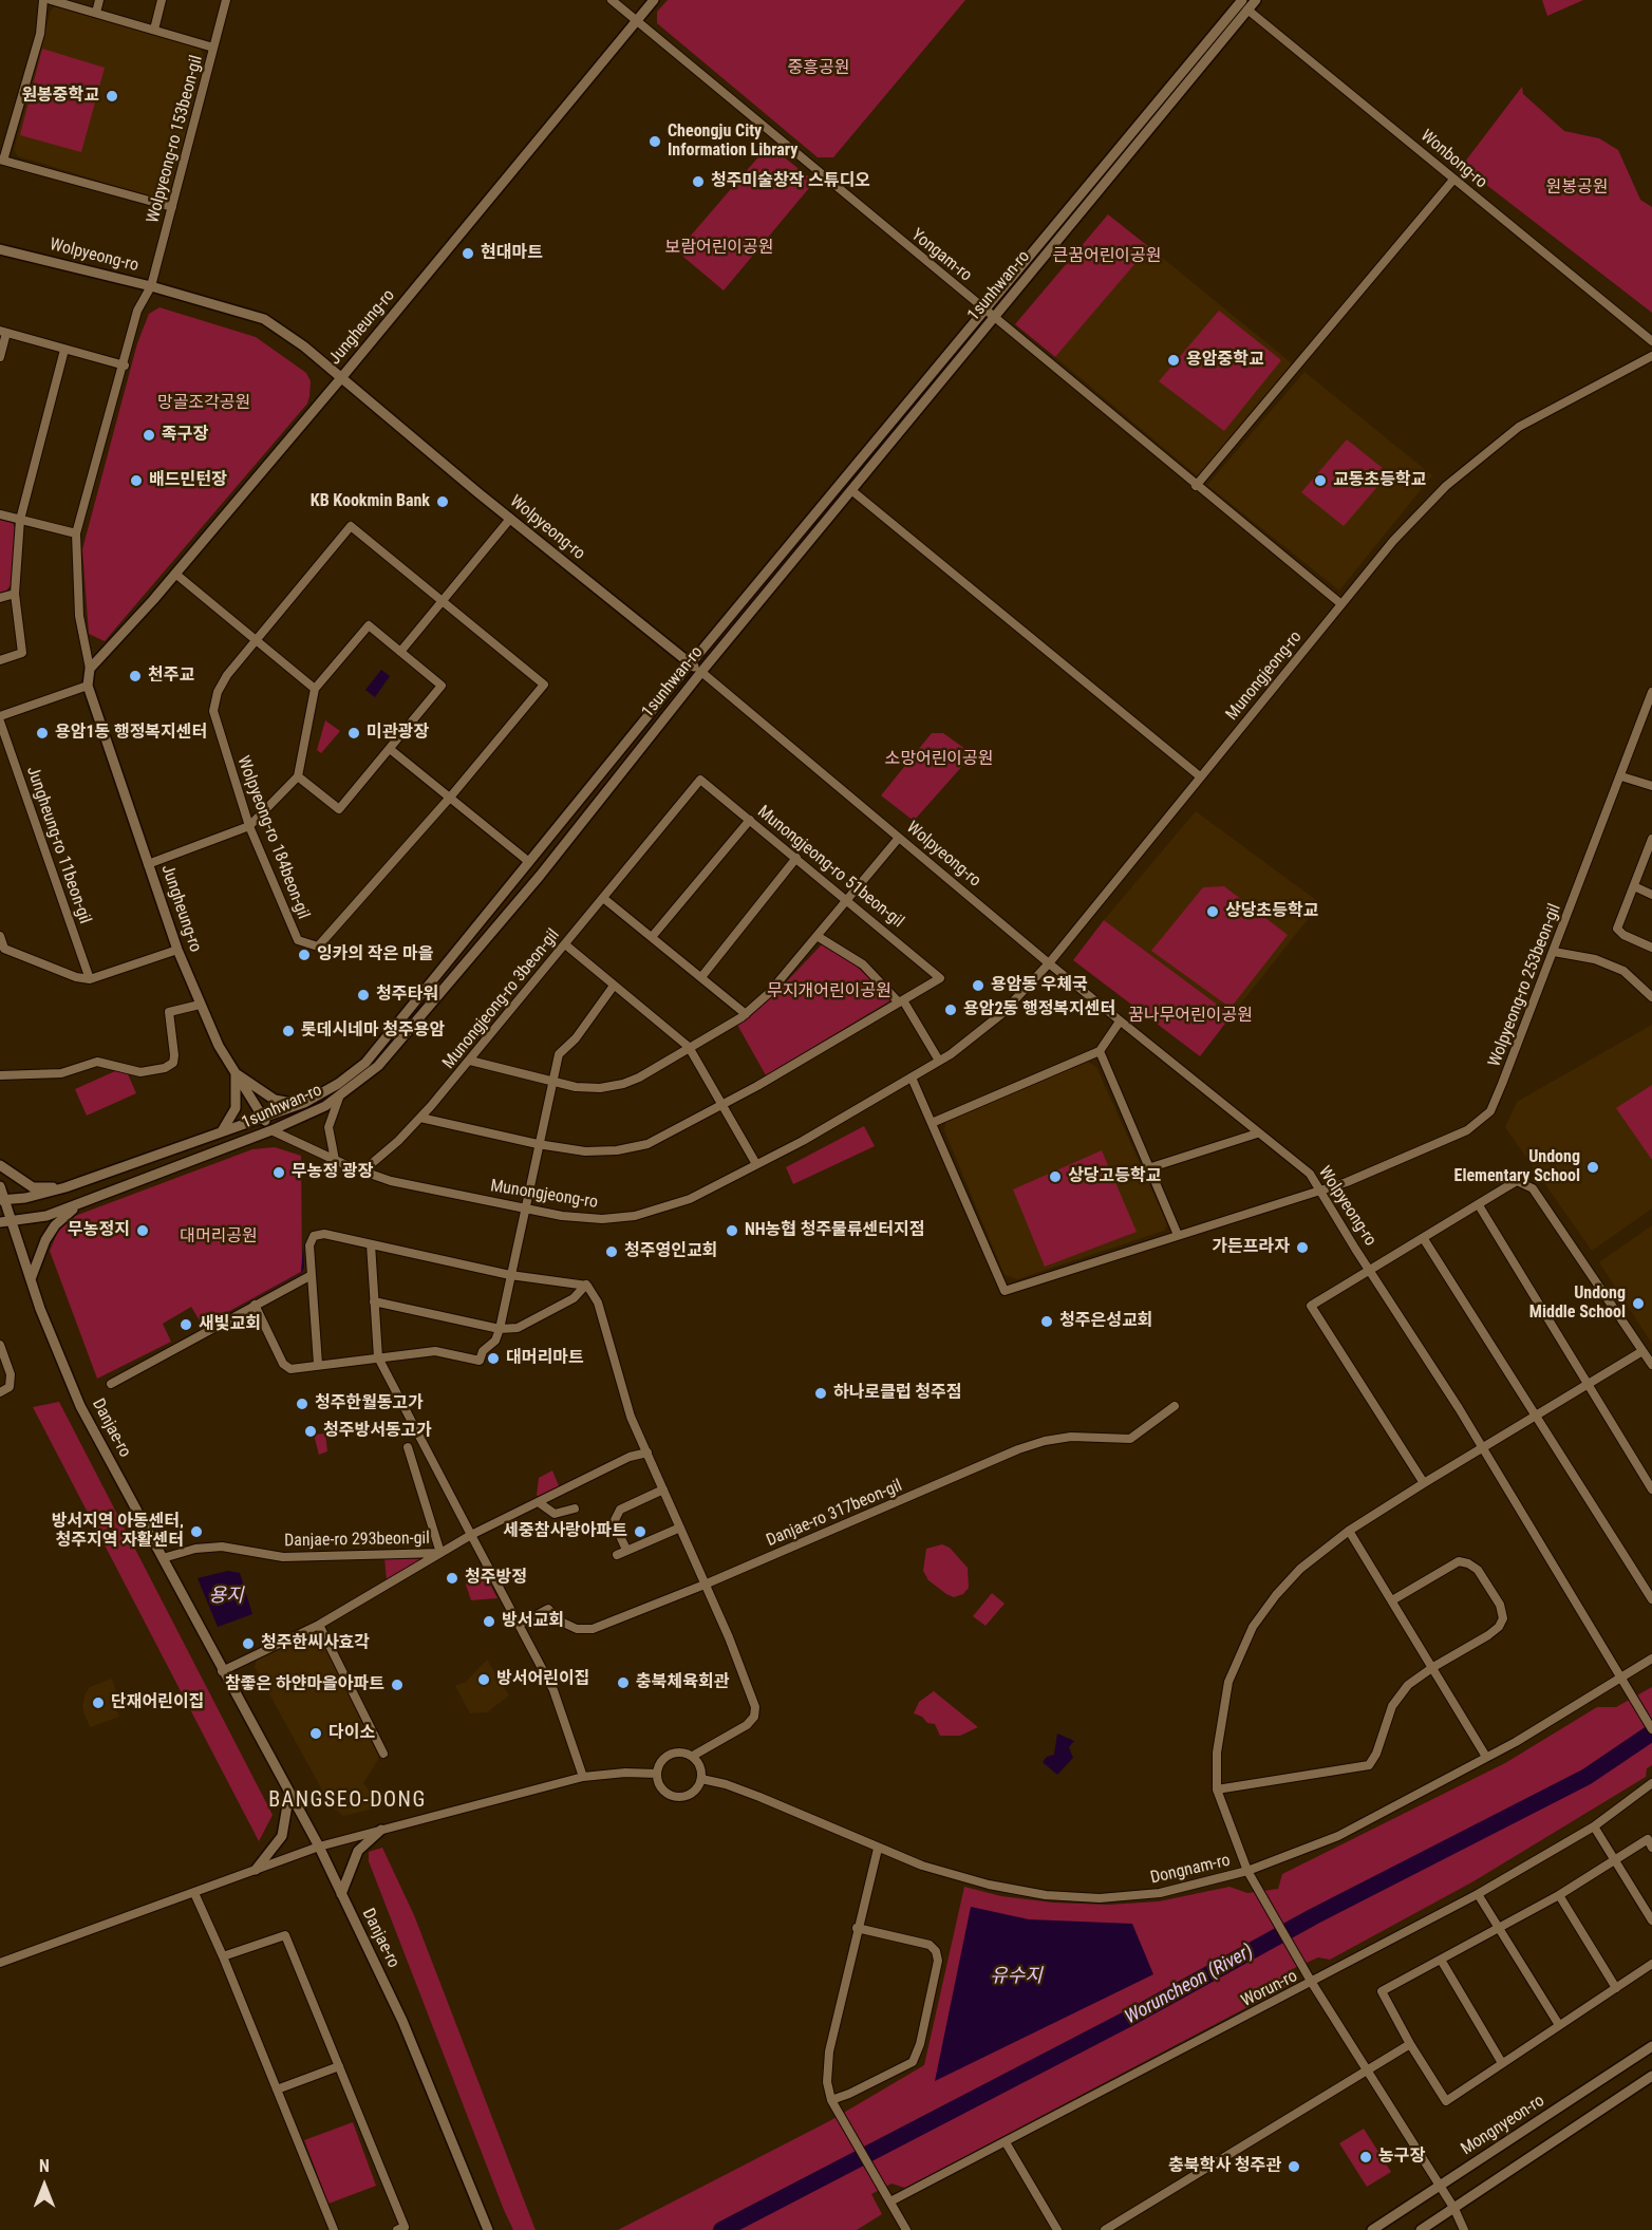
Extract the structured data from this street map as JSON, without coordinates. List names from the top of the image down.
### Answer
{
  "streets": {
    "street": [
      "Wolpyeong-ro 153beon-gil",
      "Wonbong-ro",
      "Wolpyeong-ro",
      "Yongam-ro",
      "1sunhwan-ro",
      "Jungheung-ro",
      "Munongjeong-ro",
      "Wolpyeong-ro 184beon-gil",
      "Jungheung-ro 11beon-gil",
      "Munongjeong-ro 51beon-gil",
      "Wolpyeong-ro 253beon-gil",
      "Munongjeong-ro 3beon-gil",
      "Danjae-ro",
      "Danjae-ro 317beon-gil",
      "Danjae-ro 293beon-gil",
      "Dongnam-ro",
      "Worun-ro",
      "Mongnyeon-ro"
    ]
  },
  "crossings": [
    ["Wolpyeong-ro 153beon-gil", "Wolpyeong-ro"],
    ["Wolpyeong-ro 153beon-gil", "Jungheung-ro"],
    ["Wonbong-ro", "1sunhwan-ro"],
    ["Wolpyeong-ro", "1sunhwan-ro"],
    ["Wolpyeong-ro", "Jungheung-ro"],
    ["Wolpyeong-ro", "Munongjeong-ro"],
    ["Wolpyeong-ro", "Wolpyeong-ro 253beon-gil"],
    ["Wolpyeong-ro", "Dongnam-ro"],
    ["Yongam-ro", "1sunhwan-ro"],
    ["Yongam-ro", "Jungheung-ro"],
    ["Yongam-ro", "Munongjeong-ro"],
    ["1sunhwan-ro", "Jungheung-ro"],
    ["1sunhwan-ro", "Munongjeong-ro"],
    ["1sunhwan-ro", "Danjae-ro"],
    ["Jungheung-ro", "Munongjeong-ro"],
    ["Munongjeong-ro", "Munongjeong-ro 3beon-gil"],
    ["Munongjeong-ro 51beon-gil", "Munongjeong-ro 3beon-gil"],
    ["Danjae-ro", "Danjae-ro 293beon-gil"]
  ],
  "districts": ["BANGSEO-DONG"],
  "water": ["용지", "유수지", "Woruncheon (River)"],
  "parks": [
    "중흥공원",
    "원봉공원",
    "보람어린이공원",
    "큰꿈어린이공원",
    "망골조각공원",
    "소망어린이공원",
    "무지개어린이공원",
    "꿈나무어린이공원",
    "대머리공원"
  ],
  "places": [
    "원봉중학교",
    "Cheongju City Information Library",
    "청주미술창작 스튜디오",
    "현대마트",
    "용암중학교",
    "족구장",
    "배드민턴장",
    "교동초등학교",
    "KB Kookmin Bank",
    "천주교",
    "용암1동 행정복지센터",
    "미관광장",
    "상당초등학교",
    "잉카의 작은 마을",
    "용암동 우체국",
    "청주타워",
    "용암2동 행정복지센터",
    "롯데시네마 청주용암",
    "Undong Elementary School",
    "무농정 광장",
    "상당고등학교",
    "무농정지",
    "NH농협 청주물류센터지점",
    "가든프라자",
    "청주영인교회",
    "Undong Middle School",
    "청주은성교회",
    "새빛교회",
    "대머리마트",
    "하나로클럽 청주점",
    "청주한월동고가",
    "청주방서동고가",
    "방서지역 아동센터, 청주지역 자활센터",
    "세중참사랑아파트",
    "청주방정",
    "방서교회",
    "청주한씨사효각",
    "방서어린이집",
    "충북체육회관",
    "참좋은 하얀마을아파트",
    "단재어린이집",
    "다이소",
    "농구장",
    "충북학사 청주관"
  ],
  "north": "top"
}
